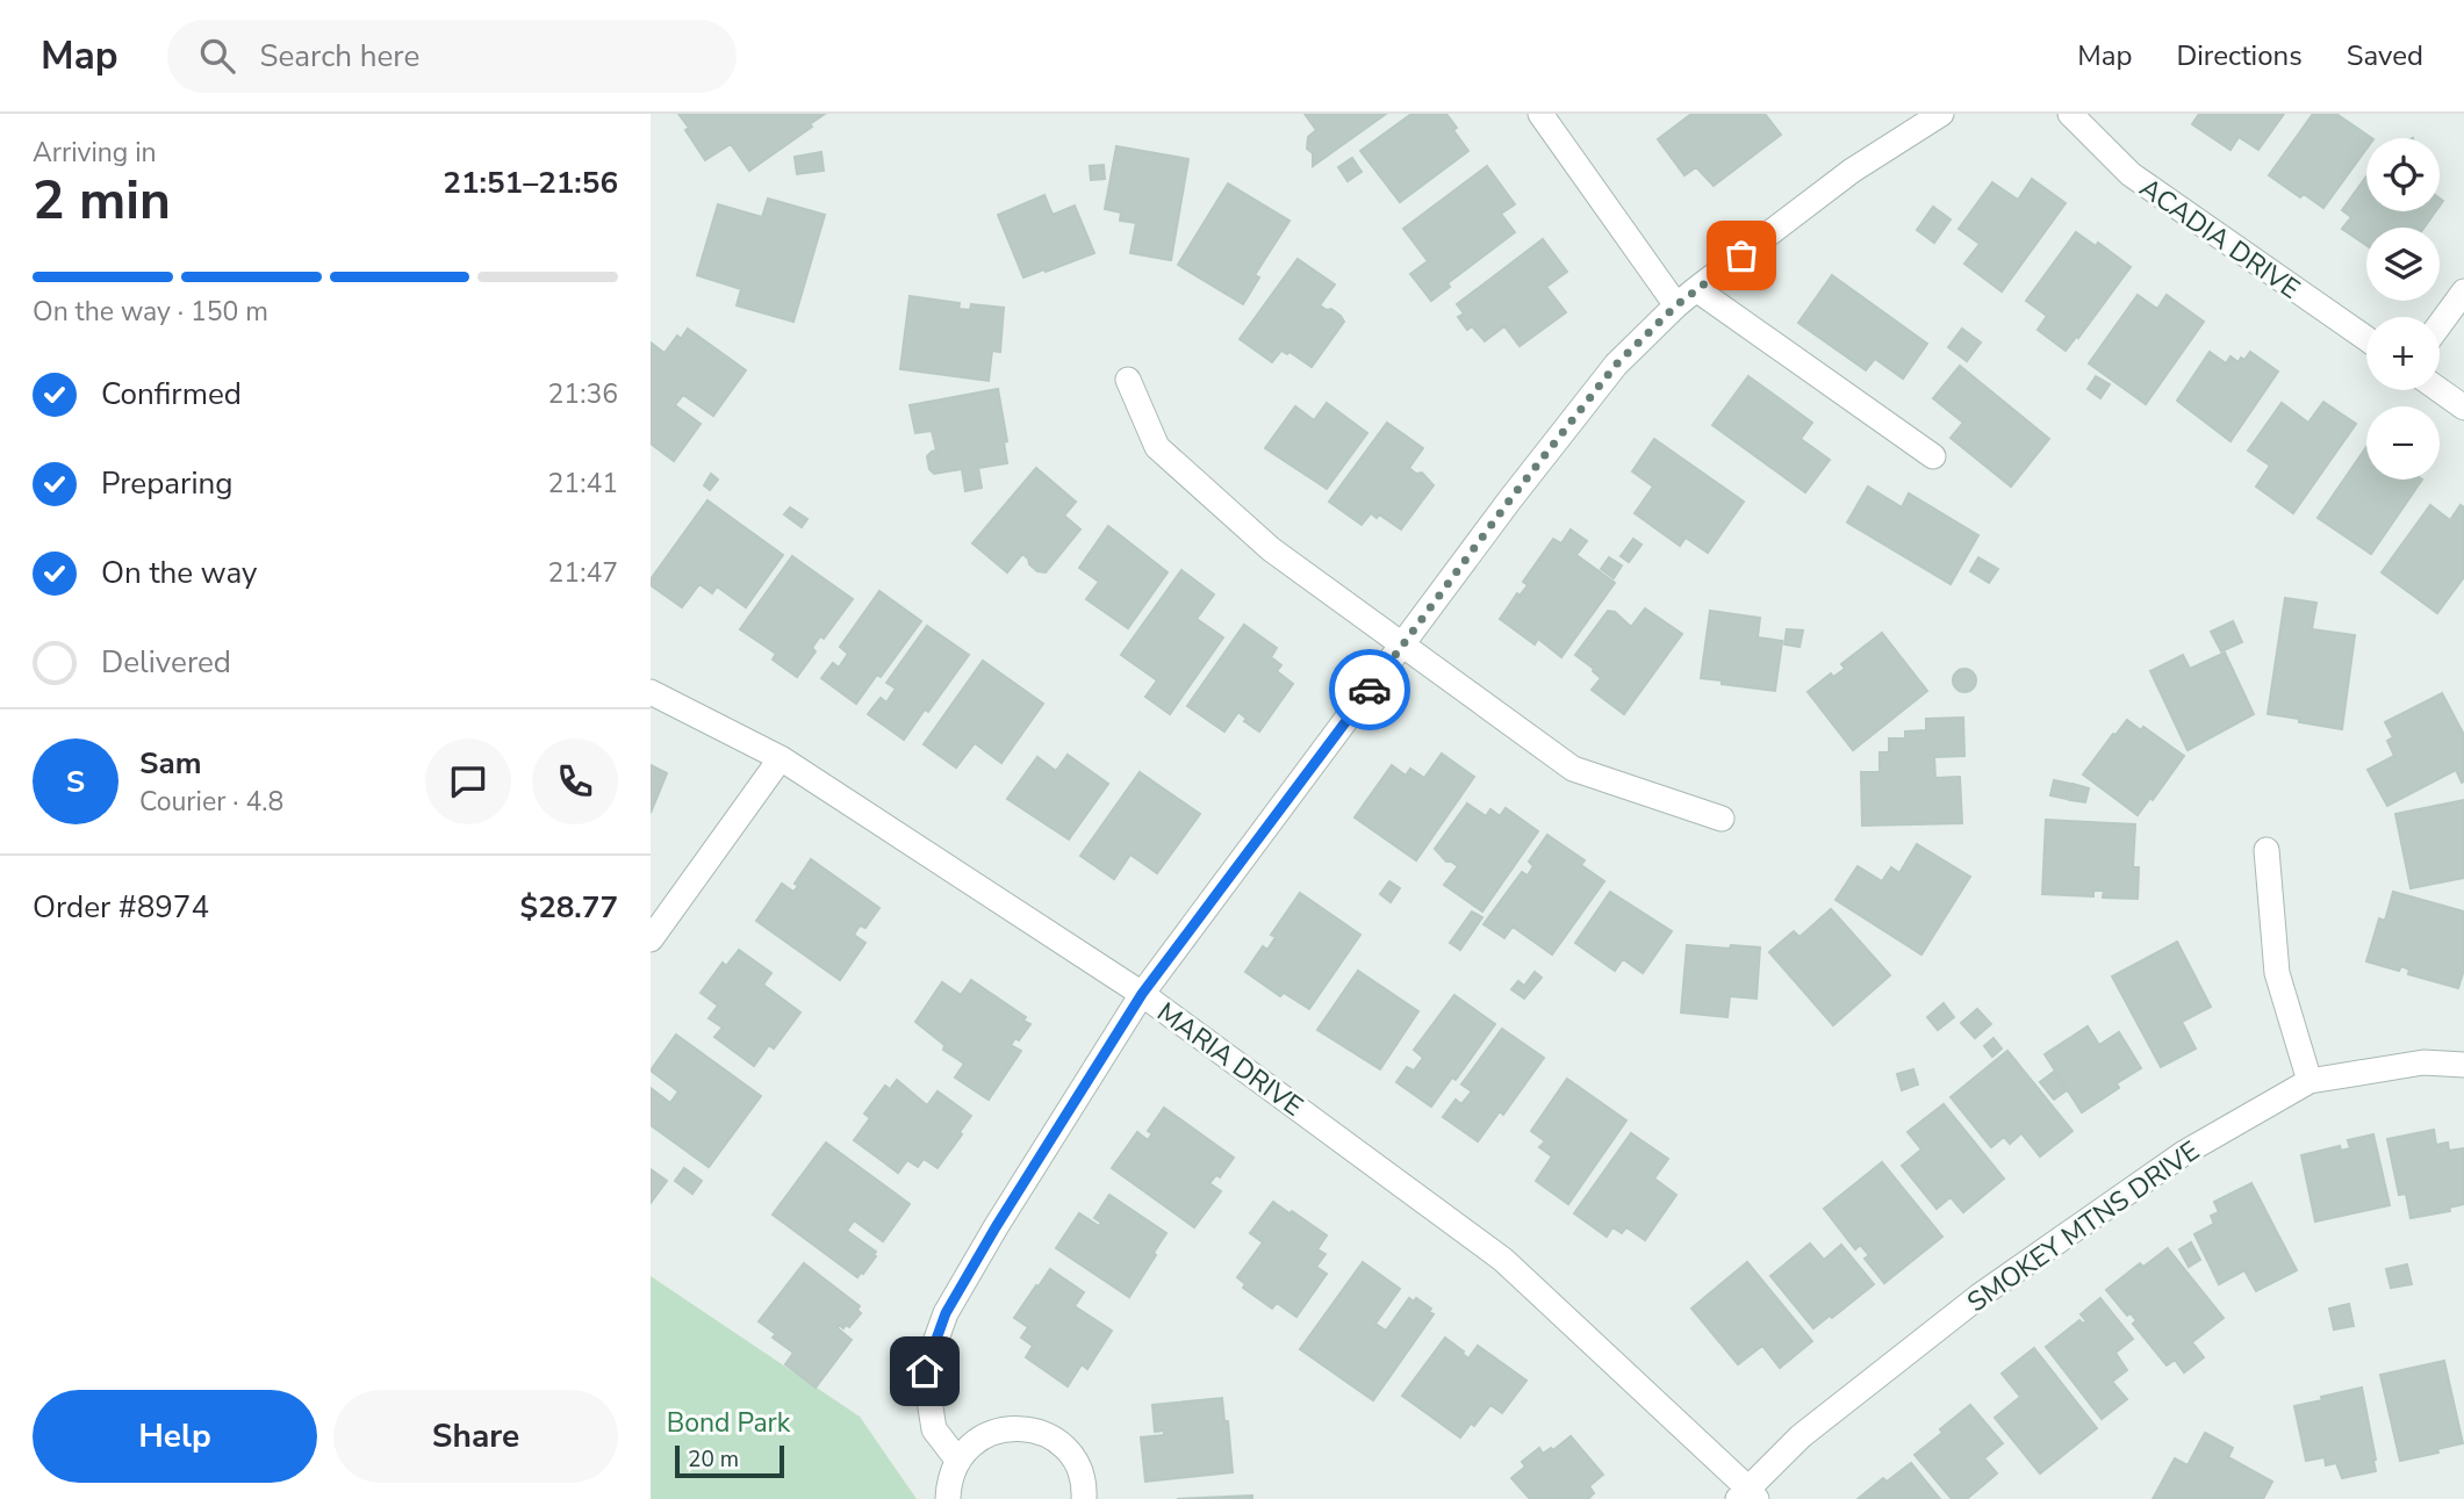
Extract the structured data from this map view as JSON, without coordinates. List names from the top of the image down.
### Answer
{
  "streets": {
    "street": ["ACADIA DRIVE", "MARIA DRIVE", "SMOKEY MTNS DRIVE"]
  },
  "crossings": [
    ["MARIA DRIVE", "SMOKEY MTNS DRIVE"]
  ],
  "parks": ["Bond Park"],
  "scale_bar": "20 m",
  "page": {
    "header": "Map",
    "search": "Search here",
    "nav": ["Map", "Directions", "Saved"],
    "heading": ["2 min", "Arriving in", "21:51–21:56"],
    "panel": [
      "Sam",
      "Courier · 4.8",
      "Order #8974",
      "$28.77"
    ],
    "map_buttons": ["+", "−"],
    "bar": "On the way · 150 m",
    "list": [
      ["Confirmed", "21:36"],
      ["Preparing", "21:41"],
      ["On the way", "21:47"],
      "Delivered"
    ],
    "round": "S",
    "buttons": ["Help", "Share"],
    "scale": "20 m"
  }
}
